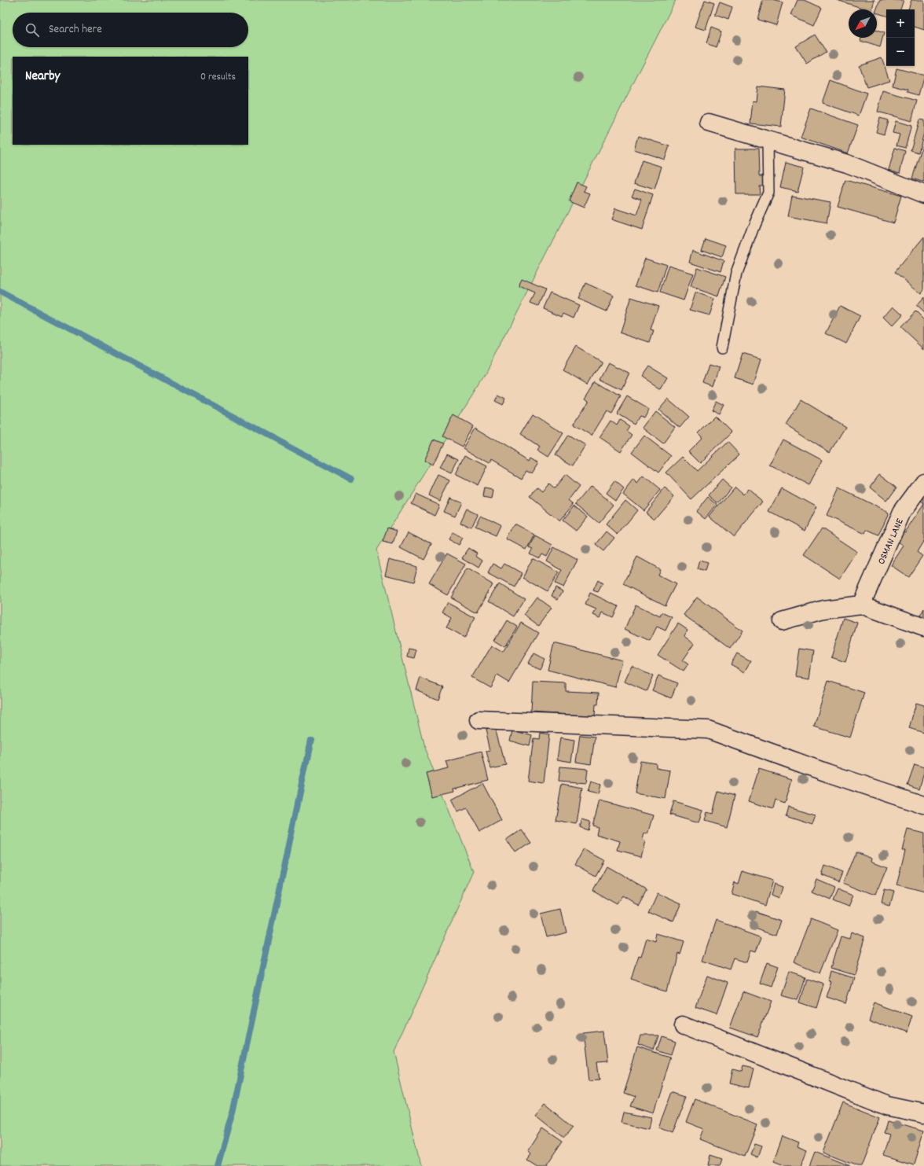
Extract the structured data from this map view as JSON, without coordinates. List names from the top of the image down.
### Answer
{
  "streets": {
    "street": ["OSMAN LANE"]
  },
  "north": "bottom left",
  "page": {
    "map_buttons": ["+", "−"],
    "search": "Search here",
    "heading": ["Nearby", "0 results"]
  }
}
